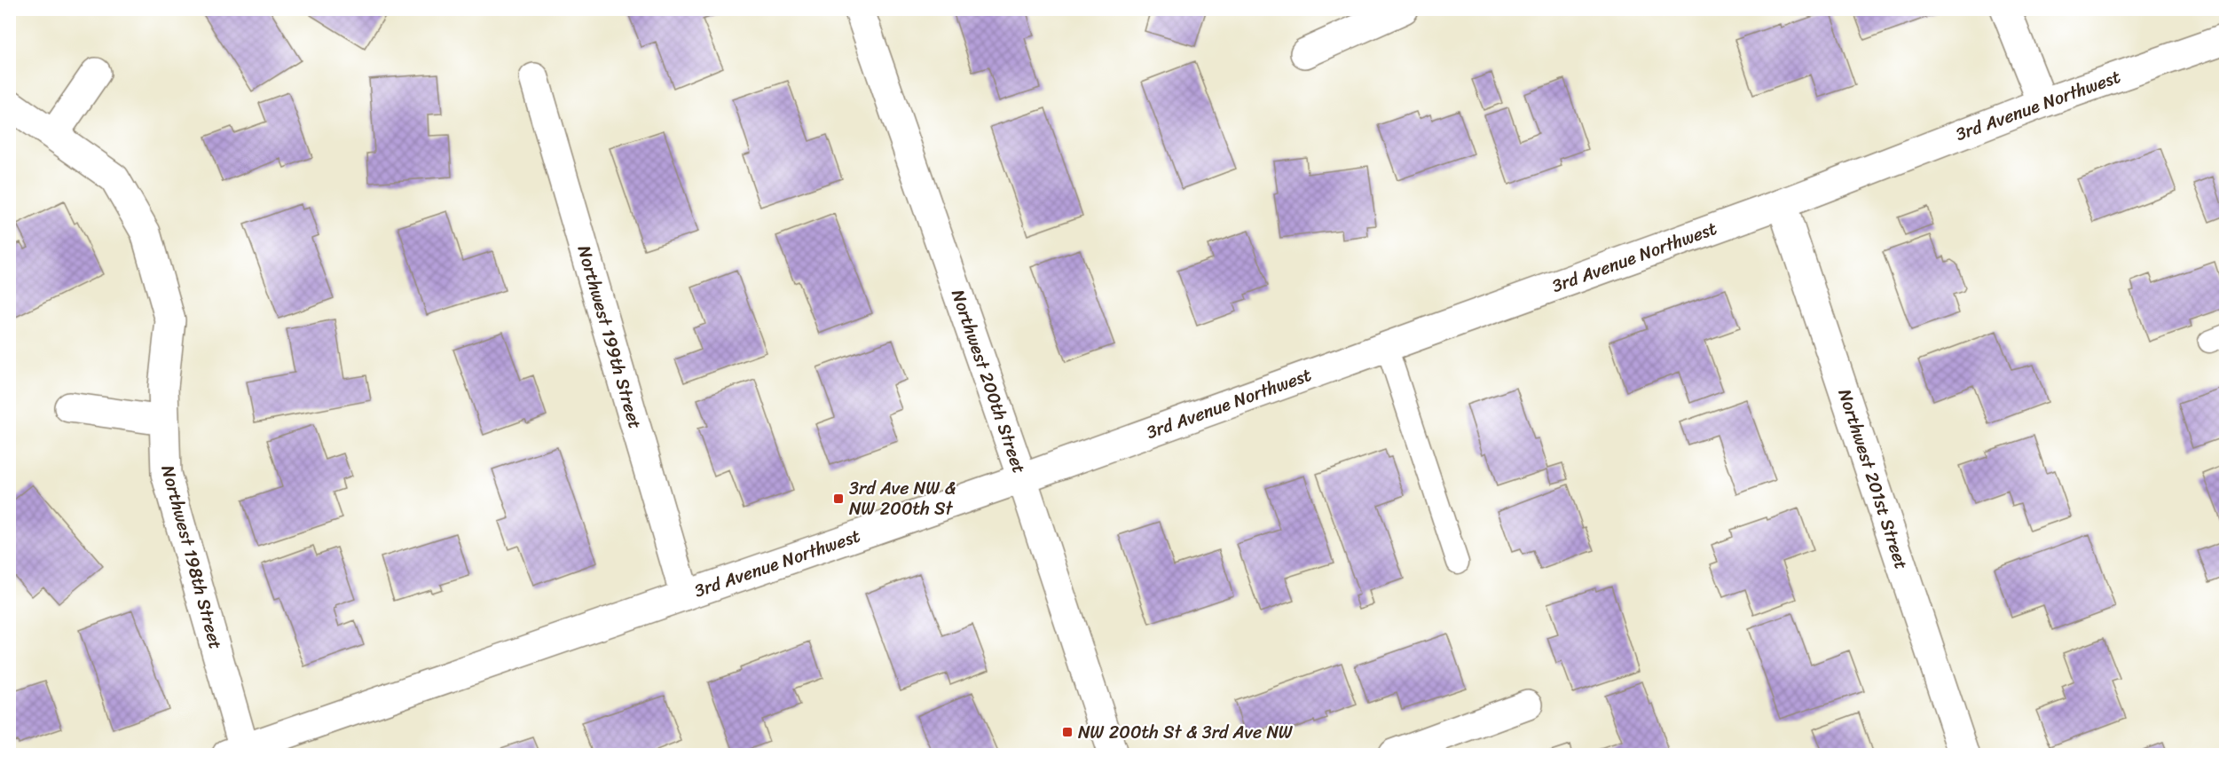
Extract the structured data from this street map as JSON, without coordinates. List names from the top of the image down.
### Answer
{
  "streets": {
    "street": [
      "3rd Avenue Northwest",
      "Northwest 199th Street",
      "Northwest 200th Street",
      "Northwest 201st Street",
      "Northwest 198th Street"
    ]
  },
  "crossings": [
    ["3rd Avenue Northwest", "Northwest 199th Street"],
    ["3rd Avenue Northwest", "Northwest 200th Street"],
    ["3rd Avenue Northwest", "Northwest 201st Street"],
    ["3rd Avenue Northwest", "Northwest 198th Street"]
  ],
  "places": {
    "transit": ["3rd Ave NW & NW 200th St", "NW 200th St & 3rd Ave NW"]
  }
}
